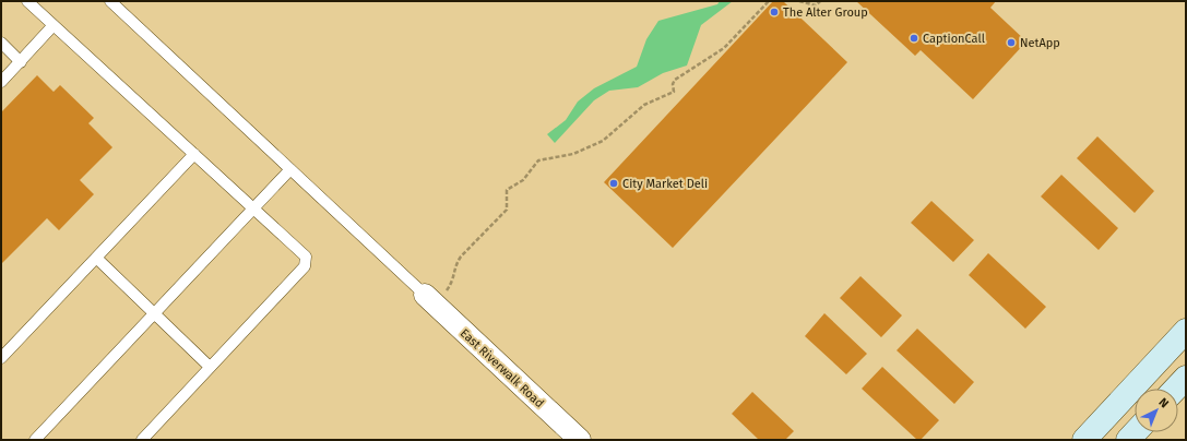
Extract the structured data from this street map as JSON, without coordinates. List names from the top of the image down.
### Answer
{
  "streets": {
    "street": ["East Riverwalk Road"]
  },
  "places": [
    "The Alter Group",
    "CaptionCall",
    "NetApp",
    "City Market Deli"
  ],
  "north": "top right"
}
